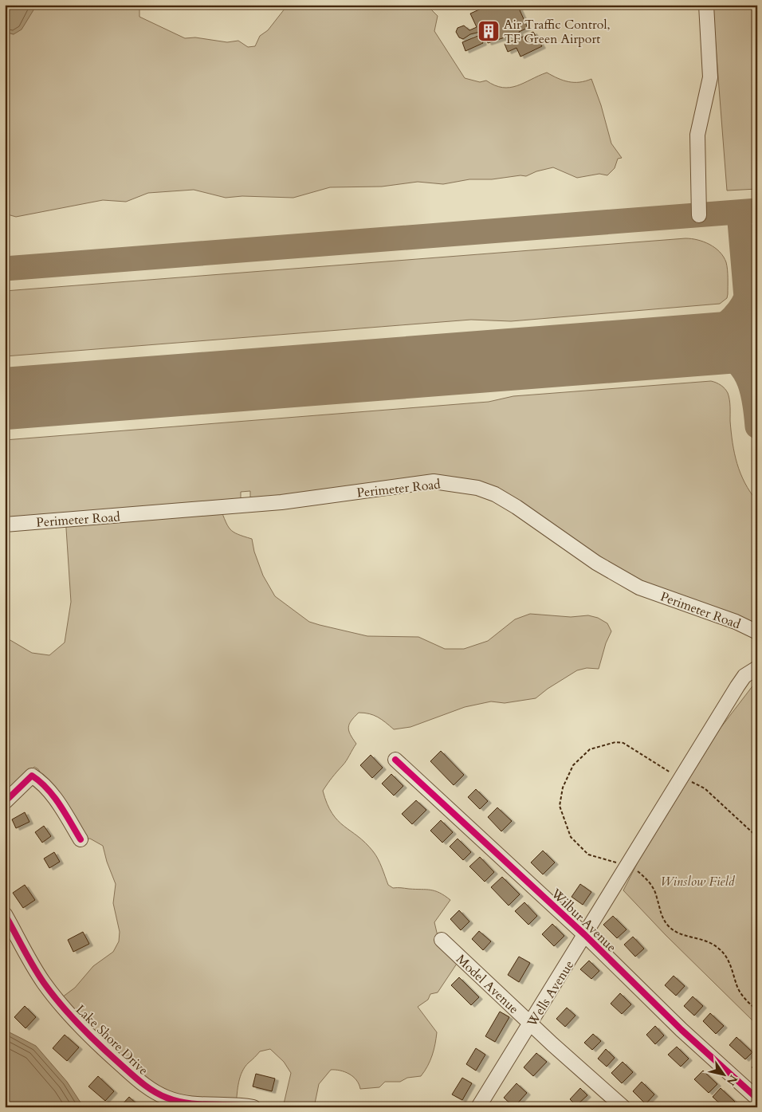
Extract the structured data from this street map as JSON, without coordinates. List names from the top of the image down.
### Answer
{
  "streets": {
    "street": [
      "Perimeter Road",
      "Wilbur Avenue",
      "Model Avenue",
      "Wells Avenue",
      "Lake Shore Drive"
    ]
  },
  "crossings": [
    ["Wilbur Avenue", "Wells Avenue"],
    ["Model Avenue", "Wells Avenue"]
  ],
  "parks": ["Winslow Field"],
  "places": {
    "building": ["Air Traffic Control, TF Green Airport"]
  },
  "north": "bottom right"
}
